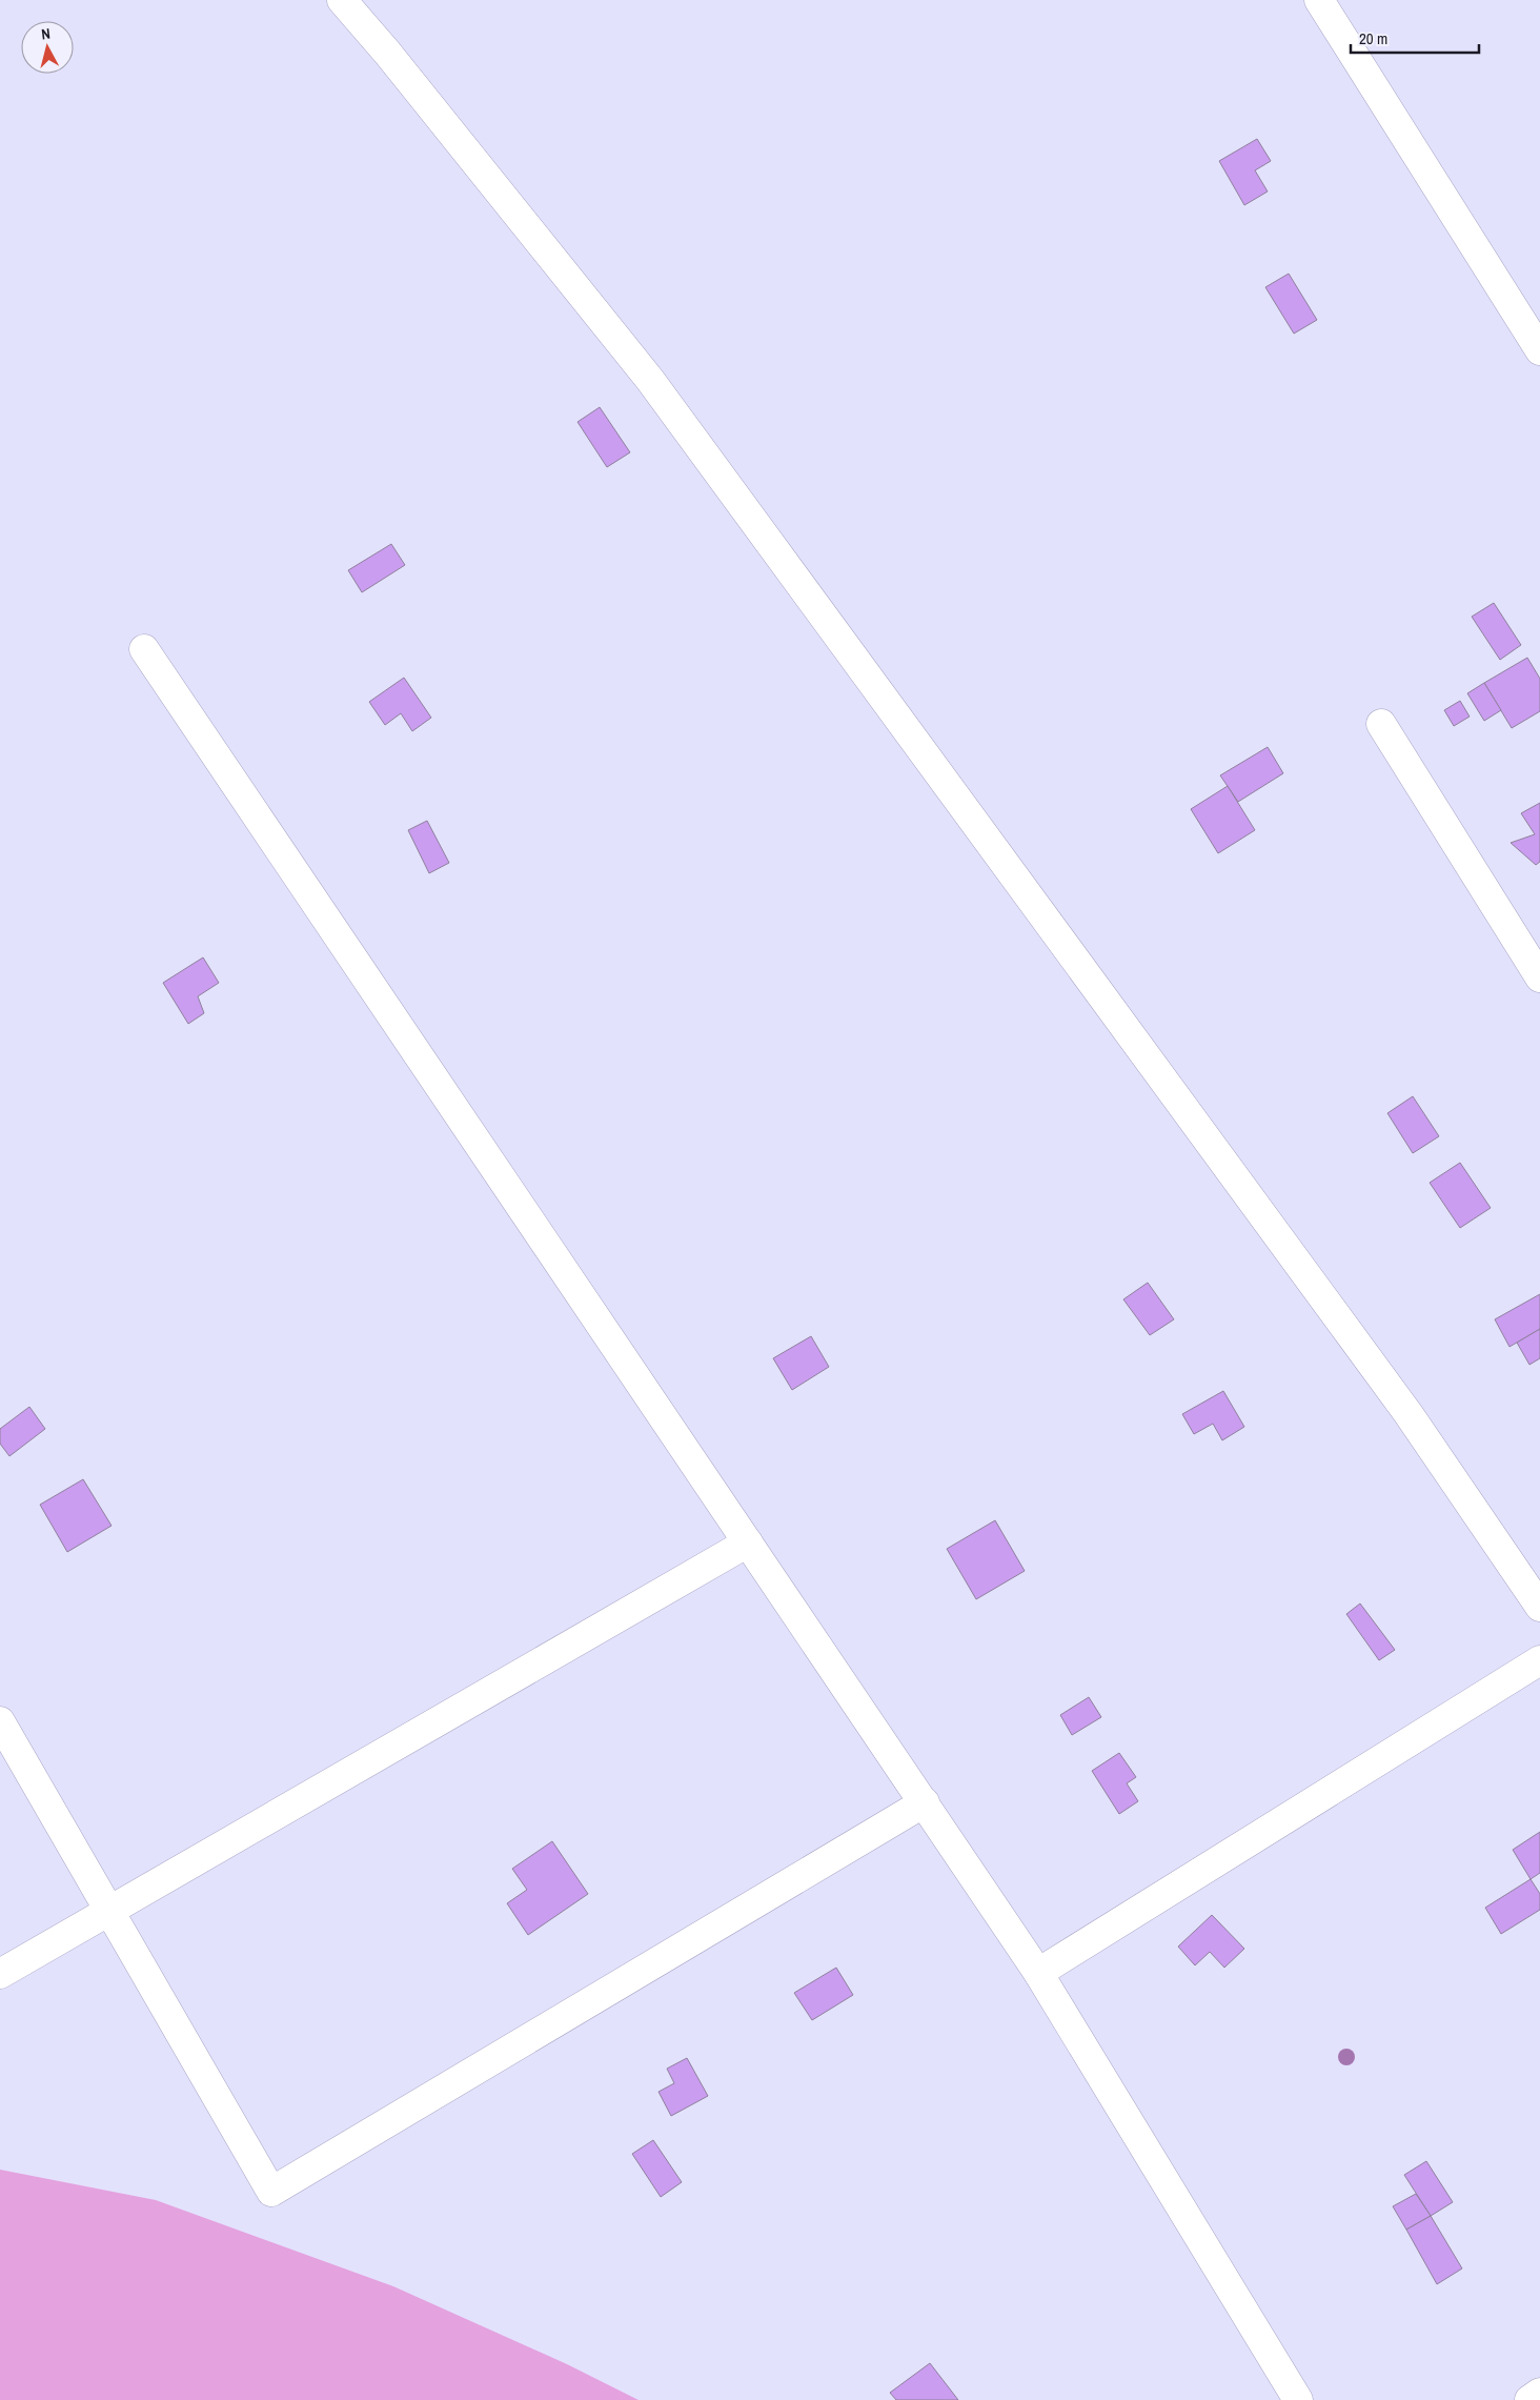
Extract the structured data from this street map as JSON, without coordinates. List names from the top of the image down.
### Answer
{
  "scale_bar": "20 m",
  "north": "top"
}
